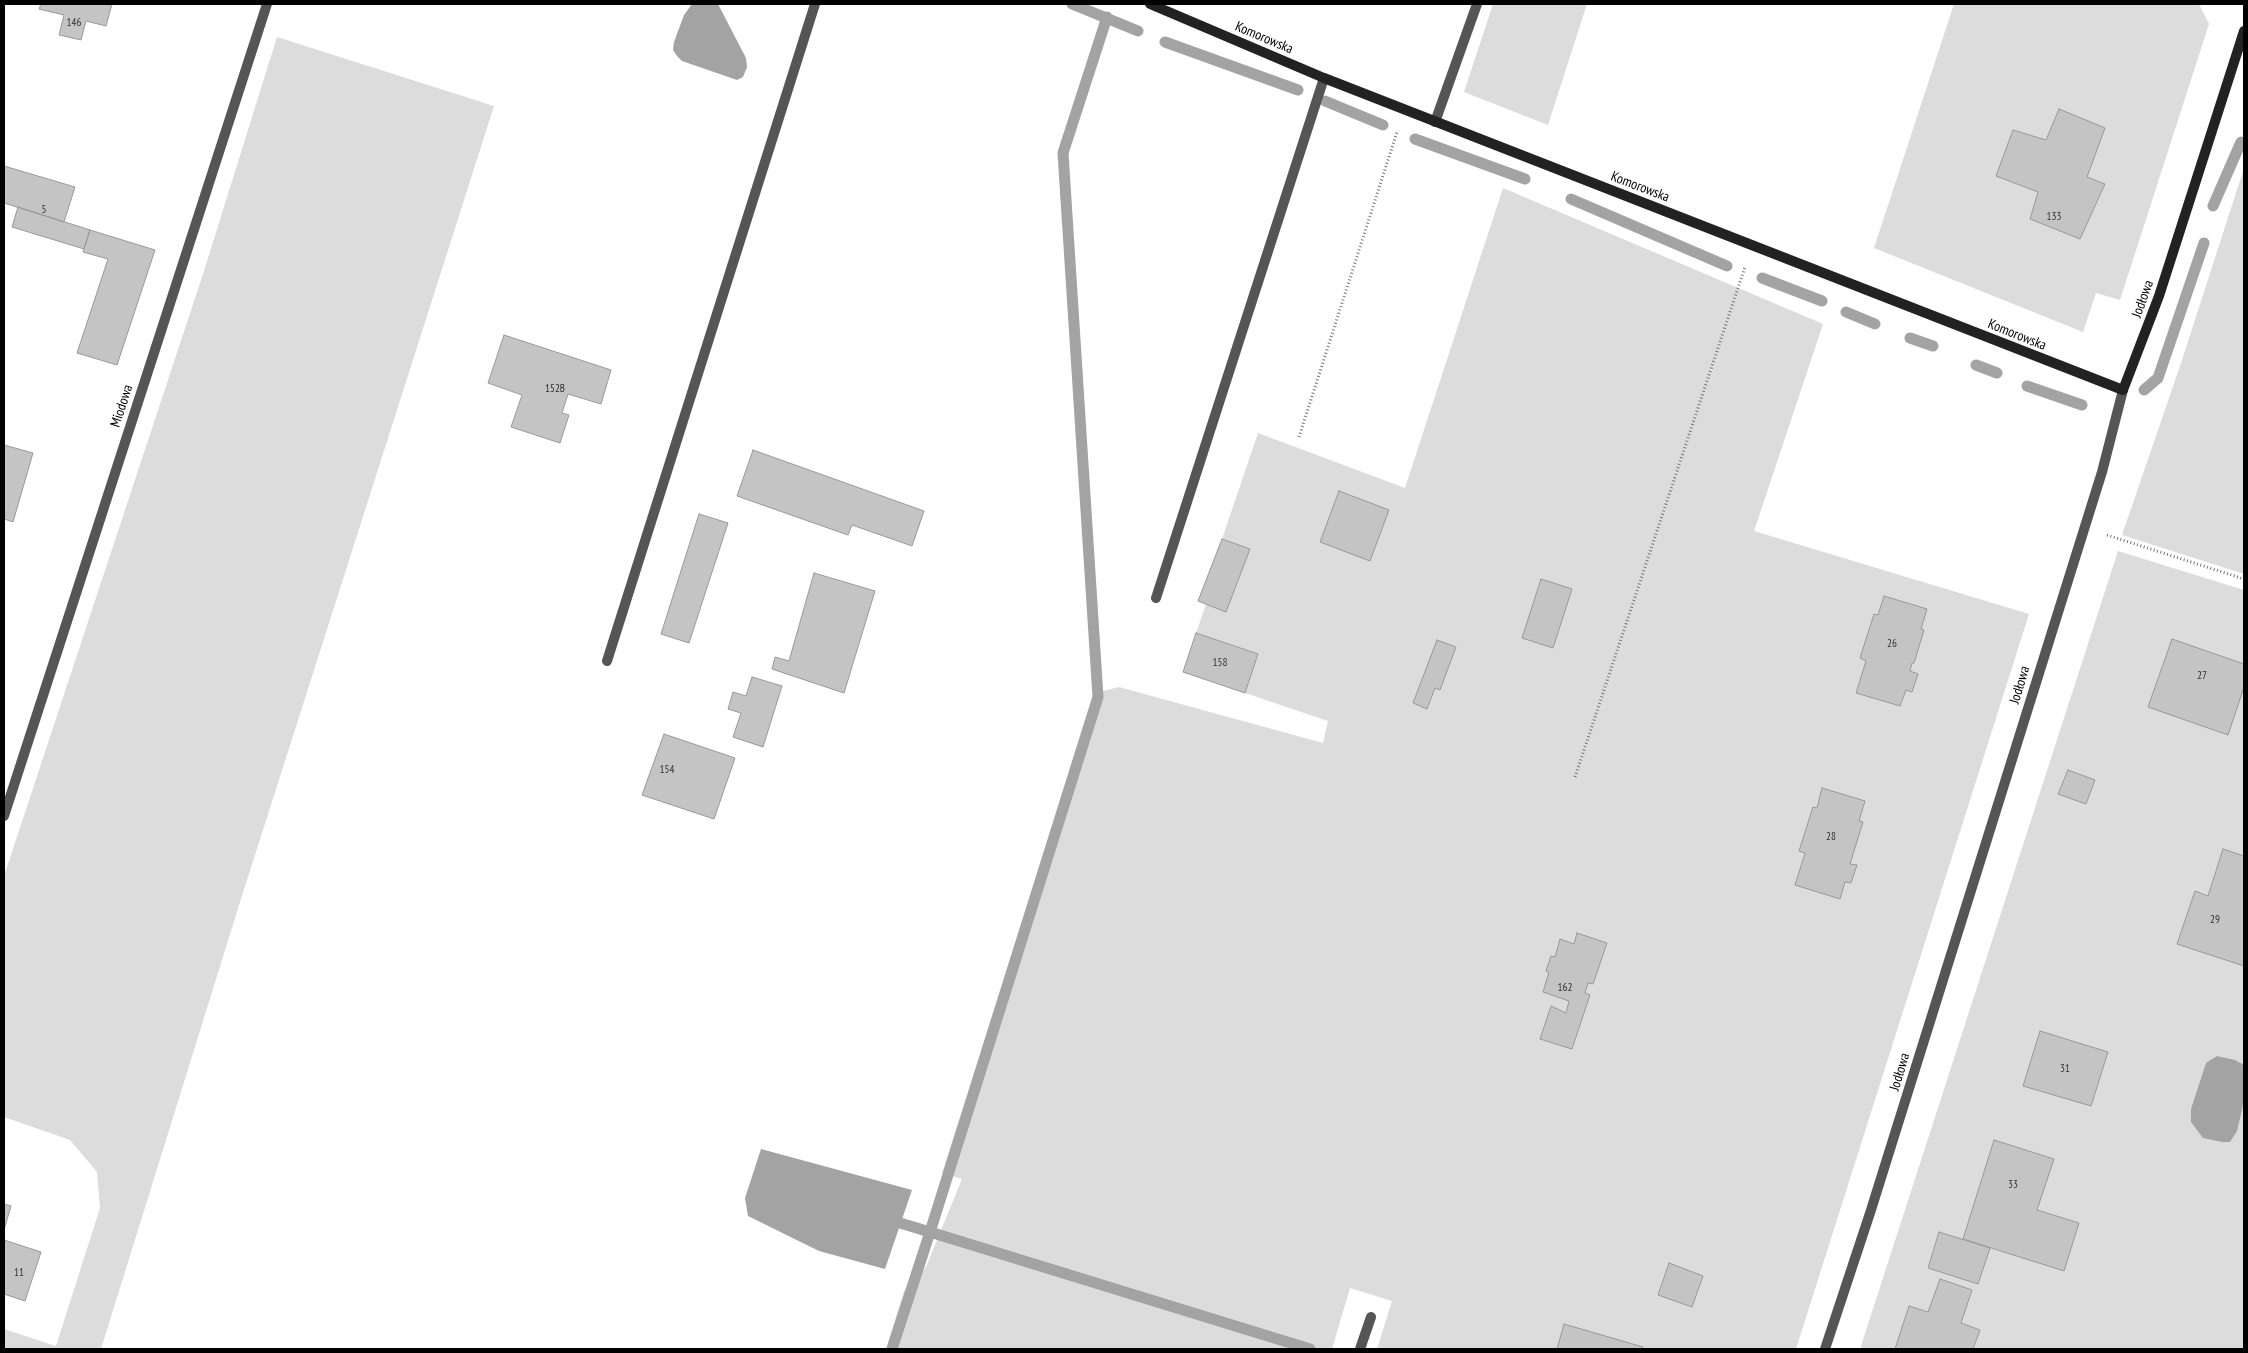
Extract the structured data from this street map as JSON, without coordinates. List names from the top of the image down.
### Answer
{
  "streets": {
    "street": ["Komorowska", "Jodłowa", "Miodowa"]
  },
  "crossings": [
    ["Komorowska", "Jodłowa"]
  ],
  "house_numbers": [
    "146",
    "5",
    "133",
    "152B",
    "26",
    "158",
    "27",
    "154",
    "28",
    "29",
    "162",
    "31",
    "33",
    "11"
  ]
}
